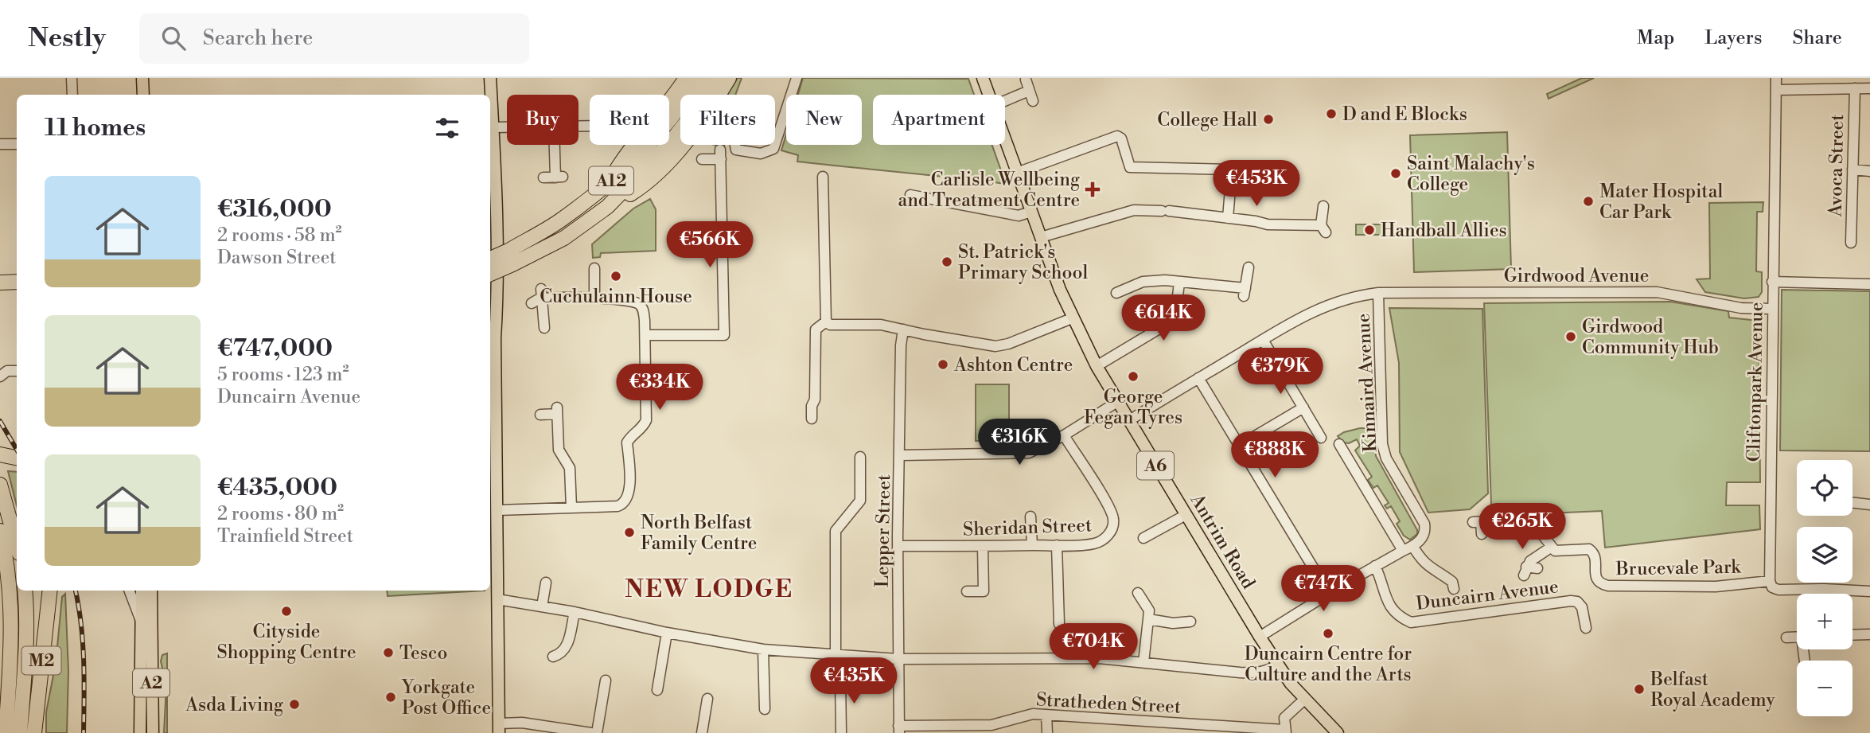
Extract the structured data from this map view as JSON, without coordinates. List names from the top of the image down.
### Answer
{
  "streets": {
    "highway": ["A12", "M2"],
    "main road": ["A6", "Antrim Road", "A2"],
    "street": [
      "Avoca Street",
      "Girdwood Avenue",
      "Cliftonpark Avenue",
      "Kinnaird Avenue",
      "Sheridan Street",
      "Lepper Street",
      "Brucevale Park",
      "Duncairn Avenue",
      "Stratheden Street"
    ]
  },
  "crossings": [
    ["Girdwood Avenue", "Cliftonpark Avenue"],
    ["Girdwood Avenue", "Kinnaird Avenue"],
    ["Girdwood Avenue", "Antrim Road"],
    ["Cliftonpark Avenue", "Brucevale Park"],
    ["Sheridan Street", "Lepper Street"],
    ["Lepper Street", "Stratheden Street"]
  ],
  "districts": ["NEW LODGE"],
  "places": {
    "other": [
      "D and E Blocks",
      "College Hall",
      "Saint Malachy's College",
      "Mater Hospital Car Park",
      "Handball Allies",
      "St. Patrick's Primary School",
      "Cuchulainn House",
      "Girdwood Community Hub",
      "Ashton Centre",
      "George Fegan Tyres",
      "North Belfast Family Centre",
      "Cityside Shopping Centre",
      "Duncairn Centre for Culture and the Arts",
      "Tesco",
      "Belfast Royal Academy",
      "Yorkgate Post Office",
      "Asda Living"
    ],
    "health": ["Carlisle Wellbeing and Treatment Centre"]
  },
  "page": {
    "header": "Nestly",
    "search": "Search here",
    "nav": ["Map", "Layers", "Share"],
    "chip": [
      "Buy",
      "Rent",
      "Filters",
      "New",
      "Apartment"
    ],
    "heading": "11 homes",
    "price": [
      "€453K",
      "€566K",
      "€614K",
      "€379K",
      "€334K",
      "€316K",
      "€888K",
      "€265K",
      "€747K",
      "€704K",
      "€435K"
    ],
    "list": [
      {
        "name": "€316,000",
        "note": "2 rooms · 58 m² · Dawson Street"
      },
      {
        "name": "€747,000",
        "note": "5 rooms · 123 m² · Duncairn Avenue"
      },
      {
        "name": "€435,000",
        "note": "2 rooms · 80 m² · Trainfield Street"
      }
    ],
    "map_buttons": ["+", "−"]
  }
}
